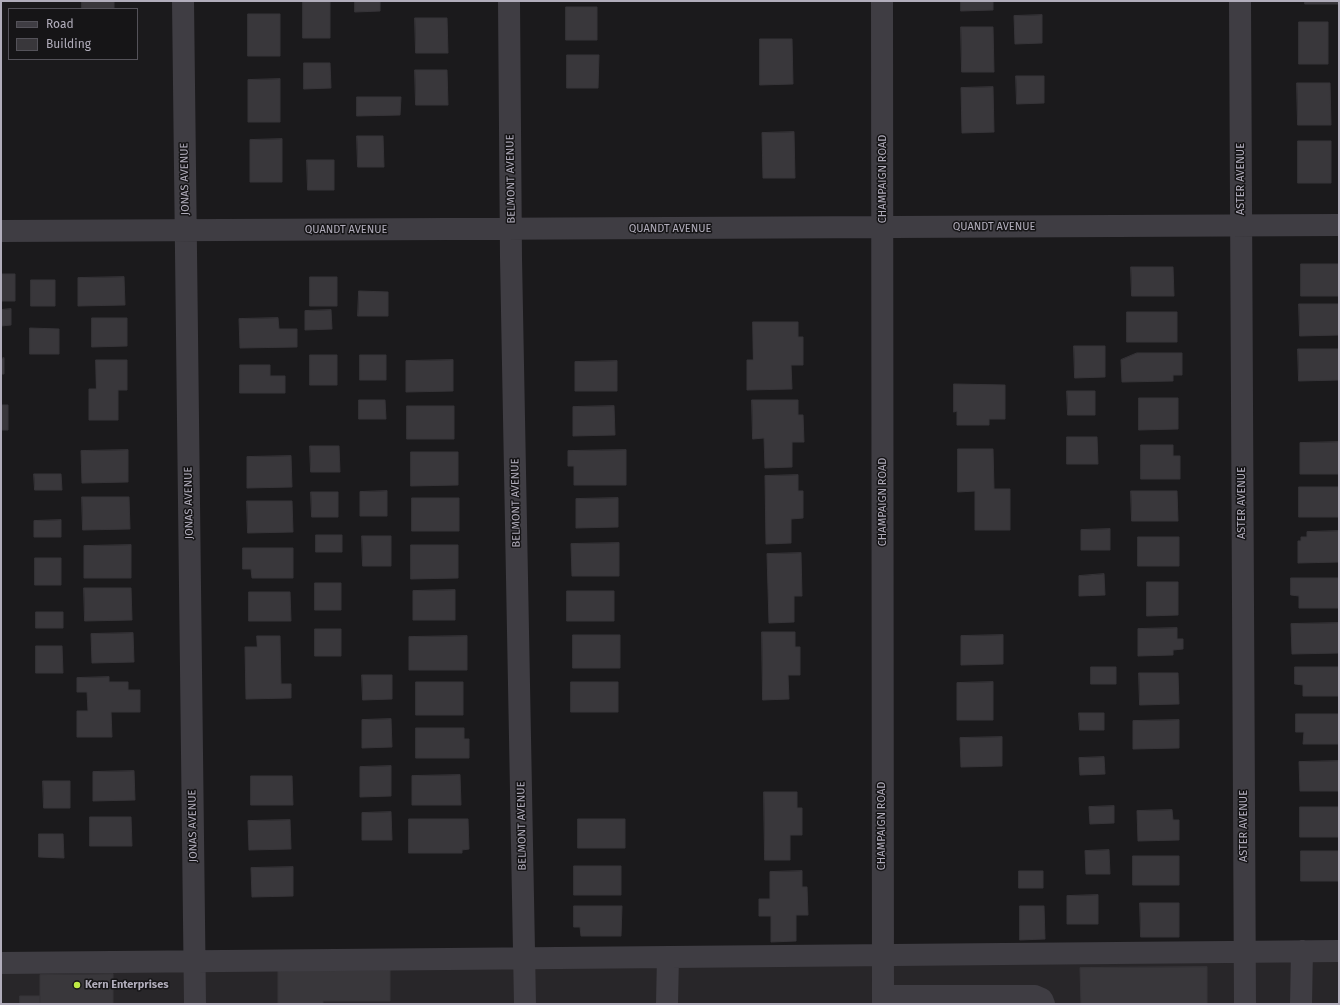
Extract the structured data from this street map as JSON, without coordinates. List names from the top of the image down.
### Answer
{
  "streets": {
    "street": [
      "JONAS AVENUE",
      "BELMONT AVENUE",
      "CHAMPAIGN ROAD",
      "ASTER AVENUE",
      "QUANDT AVENUE"
    ]
  },
  "crossings": [
    ["JONAS AVENUE", "QUANDT AVENUE"],
    ["BELMONT AVENUE", "QUANDT AVENUE"],
    ["CHAMPAIGN ROAD", "QUANDT AVENUE"],
    ["ASTER AVENUE", "QUANDT AVENUE"]
  ],
  "places": ["Kern Enterprises"],
  "legend": ["Road", "Building"]
}
